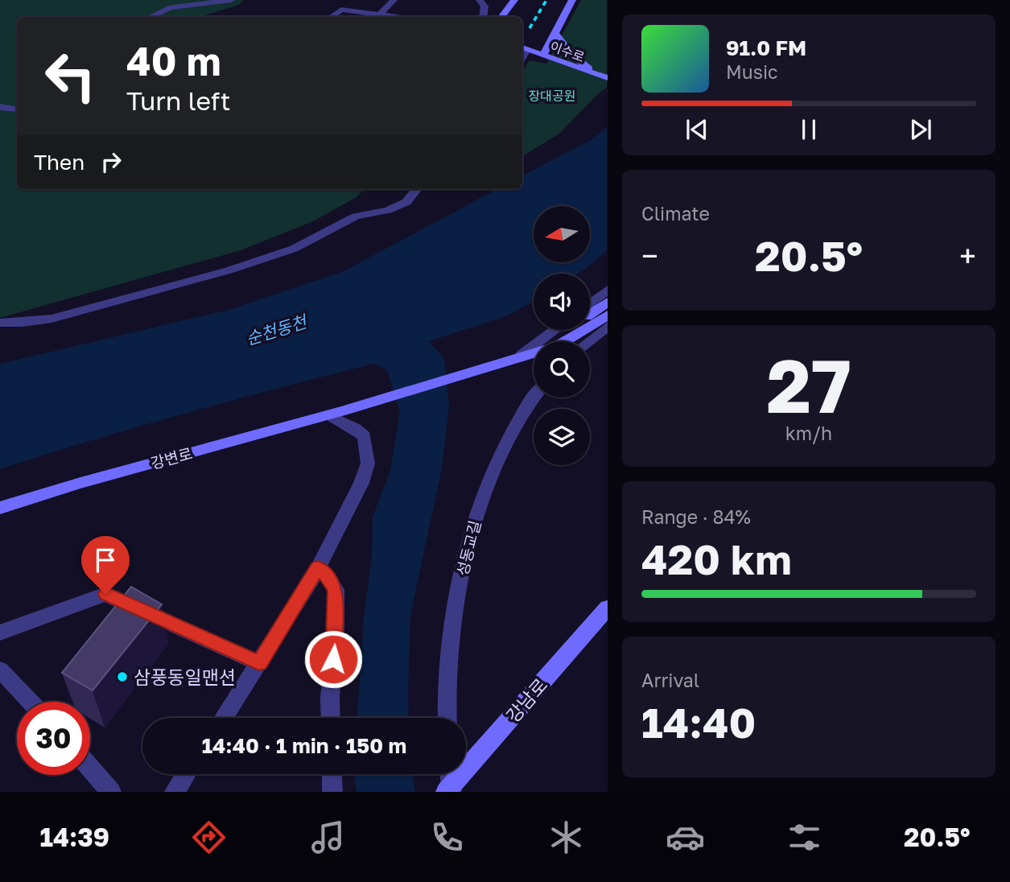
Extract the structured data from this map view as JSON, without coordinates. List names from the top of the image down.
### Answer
{
  "streets": {
    "main road": ["이수로", "강변로", "강남로"],
    "street": ["성동교길"]
  },
  "water": ["순천동천"],
  "parks": ["장대공원"],
  "places": ["삼풍동일맨션"],
  "north": "left",
  "page": {
    "turn": ["40 m", "Turn left"],
    "song": ["91.0 FM", "Music"],
    "then": "Then",
    "tile": [
      "Climate",
      ["27", "km/h"],
      ["Range · 84%", "420 km"],
      ["Arrival", "14:40"]
    ],
    "heat": ["−", "20.5°", "+"],
    "limit": "30",
    "trip": "14:40 · 1 min · 150 m",
    "tabs": ["14:39", "20.5°"]
  }
}
